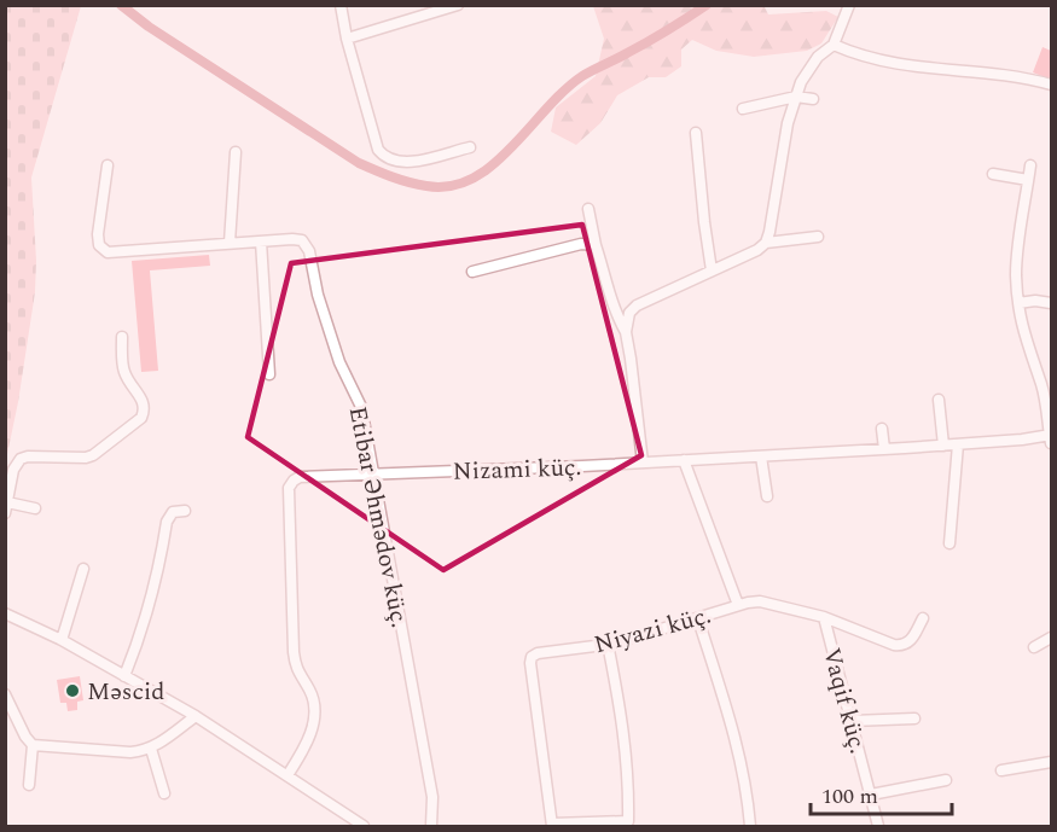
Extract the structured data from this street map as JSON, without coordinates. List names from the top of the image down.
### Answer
{
  "streets": {
    "street": [
      "Nizami küç.",
      "Etibar Əhmədov küç.",
      "Niyazi küç.",
      "Vaqif küç."
    ]
  },
  "crossings": [
    ["Nizami küç.", "Etibar Əhmədov küç."],
    ["Niyazi küç.", "Vaqif küç."]
  ],
  "places": ["Məscid"],
  "scale_bar": "100 m"
}
